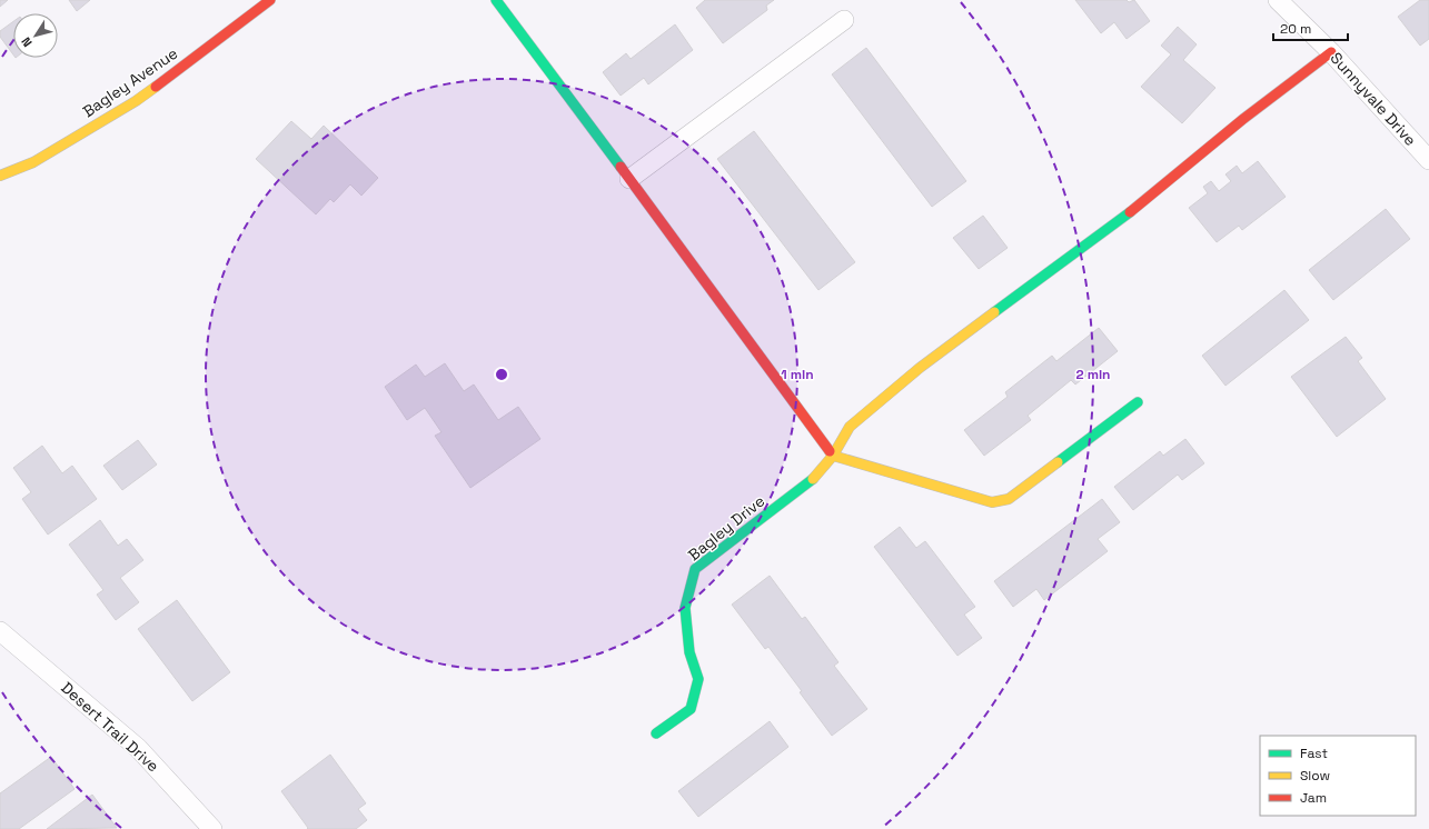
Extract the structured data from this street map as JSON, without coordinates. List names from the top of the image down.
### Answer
{
  "streets": {
    "street": [
      "Bagley Avenue",
      "Sunnyvale Drive",
      "Bagley Drive",
      "Desert Trail Drive"
    ]
  },
  "crossings": [
    ["Sunnyvale Drive", "Bagley Drive"]
  ],
  "legend": ["Fast", "Slow", "Jam"],
  "scale_bar": "20 m",
  "north": "bottom left",
  "rings": ["1 min", "2 min"]
}
